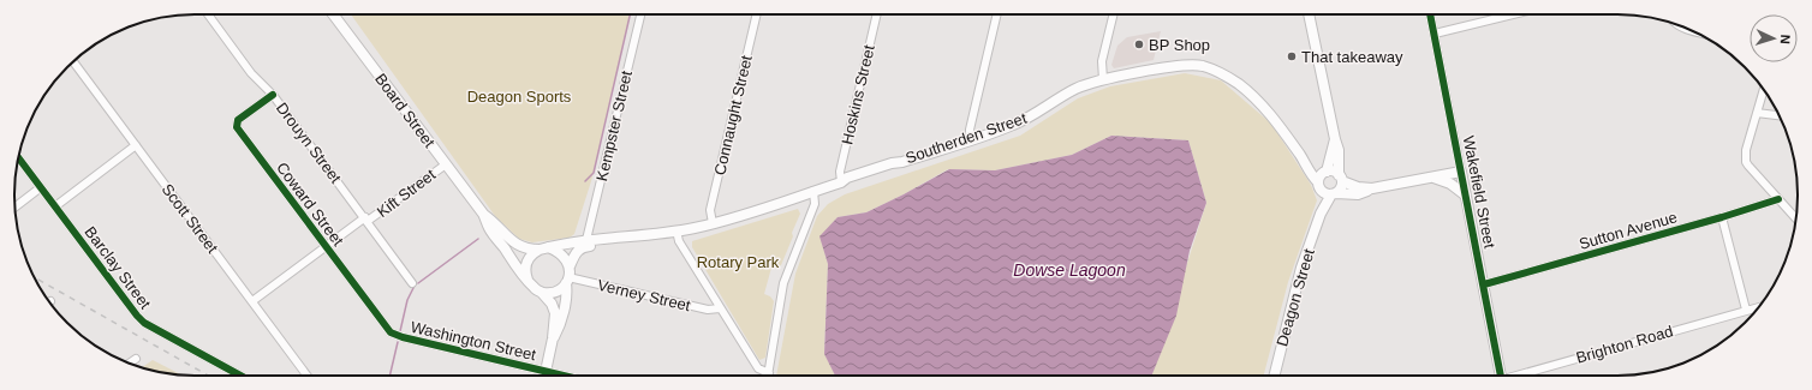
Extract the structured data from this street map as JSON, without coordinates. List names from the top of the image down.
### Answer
{
  "streets": {
    "main road": [
      "Board Street",
      "Southerden Street",
      "Wakefield Street",
      "Deagon Street"
    ],
    "street": [
      "Hoskins Street",
      "Connaught Street",
      "Kempster Street",
      "Drouyn Street",
      "Kift Street",
      "Coward Street",
      "Scott Street",
      "Sutton Avenue",
      "Barclay Street",
      "Verney Street",
      "Washington Street",
      "Brighton Road"
    ]
  },
  "crossings": [
    ["Hoskins Street", "Southerden Street"],
    ["Board Street", "Southerden Street"],
    ["Board Street", "Kift Street"],
    ["Board Street", "Verney Street"],
    ["Connaught Street", "Southerden Street"],
    ["Kempster Street", "Southerden Street"],
    ["Southerden Street", "Verney Street"],
    ["Southerden Street", "Deagon Street"],
    ["Drouyn Street", "Kift Street"],
    ["Drouyn Street", "Coward Street"],
    ["Wakefield Street", "Sutton Avenue"],
    ["Kift Street", "Coward Street"],
    ["Kift Street", "Scott Street"],
    ["Coward Street", "Washington Street"]
  ],
  "water": ["Dowse Lagoon"],
  "parks": ["Deagon Sports", "Rotary Park"],
  "places": ["BP Shop", "That takeaway"],
  "north": "right"
}
